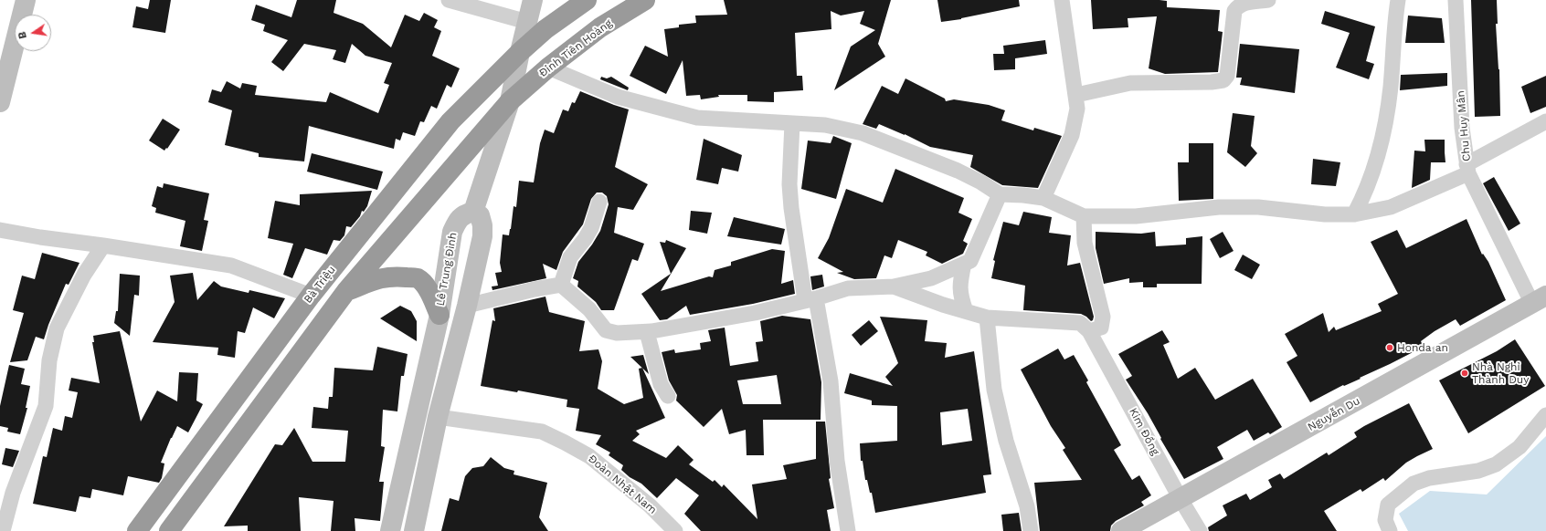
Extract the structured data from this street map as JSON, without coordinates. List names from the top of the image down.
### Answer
{
  "streets": {
    "highway": ["Đinh Tiên Hoàng", "Bà Triệu"],
    "main road": ["Lê Trung Đình", "Nguyễn Du"],
    "street": ["Chu Huy Mân", "Kim Đồng", "Đoàn Nhật Nam"]
  },
  "crossings": [
    ["Chu Huy Mân", "Nguyễn Du"],
    ["Nguyễn Du", "Kim Đồng"]
  ],
  "places": ["Honda an", "Nhà Nghỉ Thành Duy"],
  "north": "left"
}
